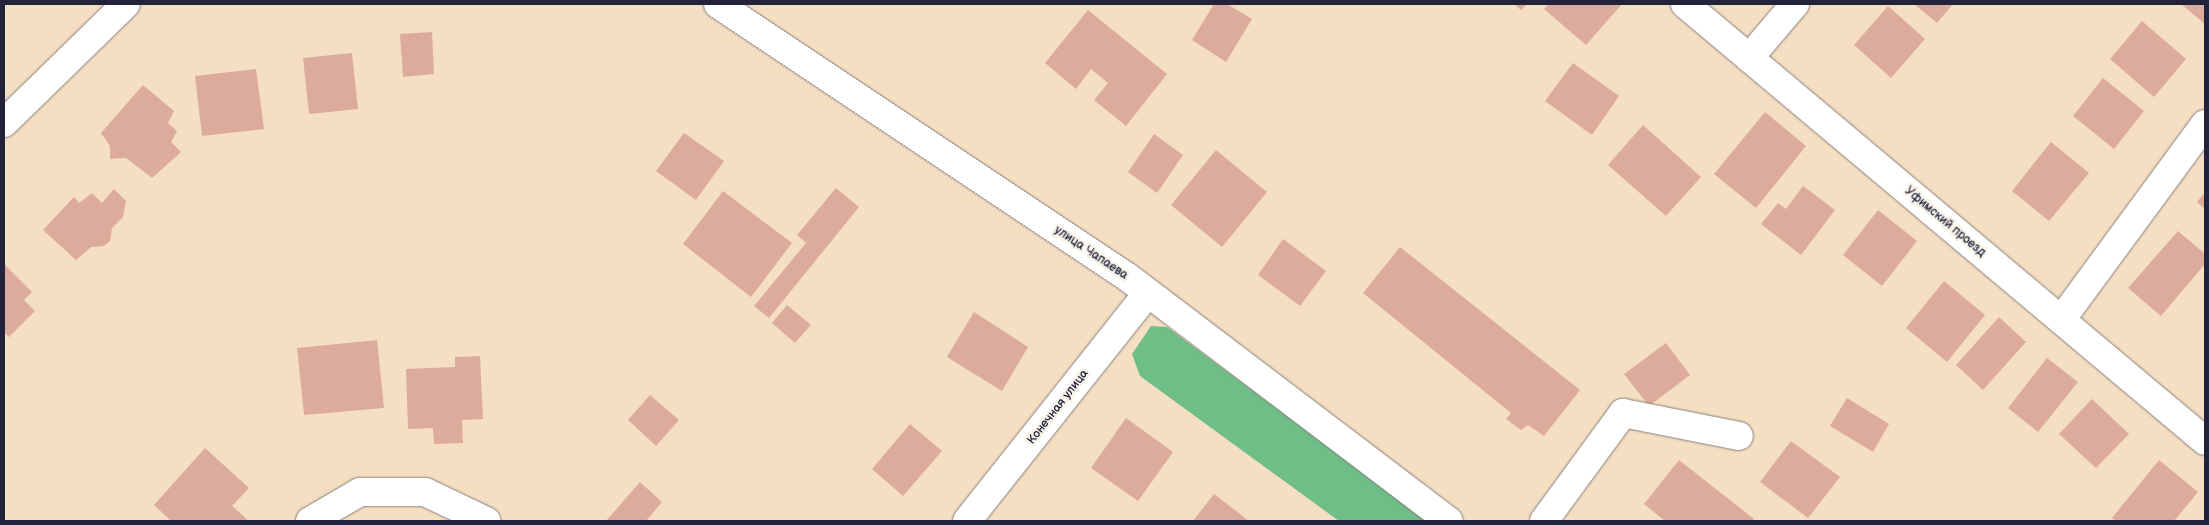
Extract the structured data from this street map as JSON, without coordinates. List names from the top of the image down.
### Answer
{
  "streets": {
    "street": ["Уфимский проезд", "улица Чапаева", "Конечная улица"]
  },
  "crossings": [
    ["улица Чапаева", "Конечная улица"]
  ]
}
